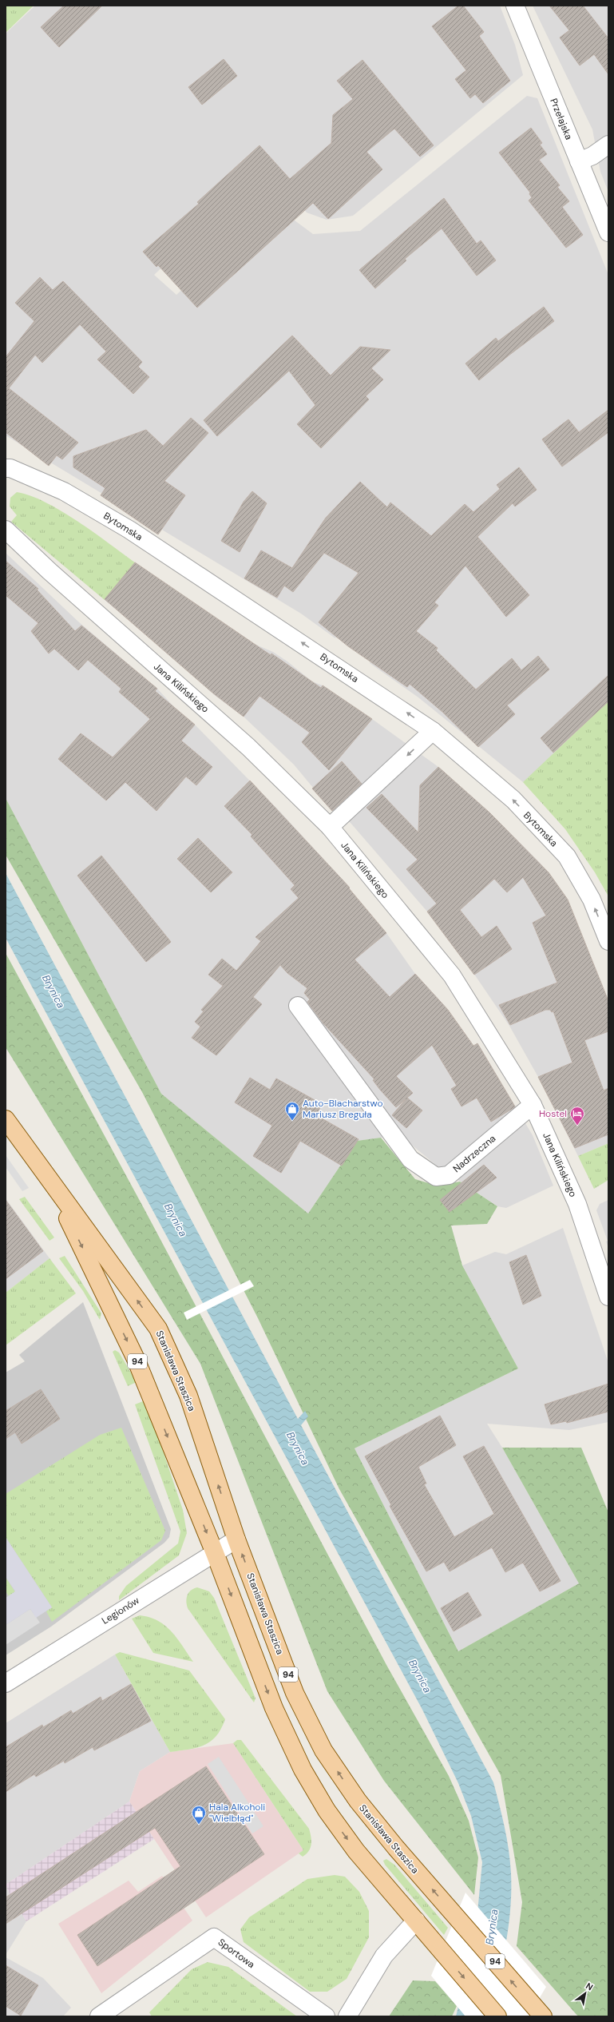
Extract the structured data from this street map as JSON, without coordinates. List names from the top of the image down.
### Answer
{
  "streets": {
    "main road": ["94", "Stanisława Staszica"],
    "street": [
      "Przełajska",
      "Bytomska",
      "Jana Kilińskiego",
      "Nadrzeczna",
      "Legionów",
      "Sportowa"
    ]
  },
  "crossings": [
    ["Jana Kilińskiego", "Nadrzeczna"],
    ["Stanisława Staszica", "Legionów"]
  ],
  "one_way": ["Bytomska"],
  "water": ["Brynica"],
  "places": {
    "shop": ["Auto-Blacharstwo Mariusz Breguła", "Hala Alkoholi \"Wielbłąd\""],
    "hotel": ["Hostel"]
  },
  "north": "top right"
}
